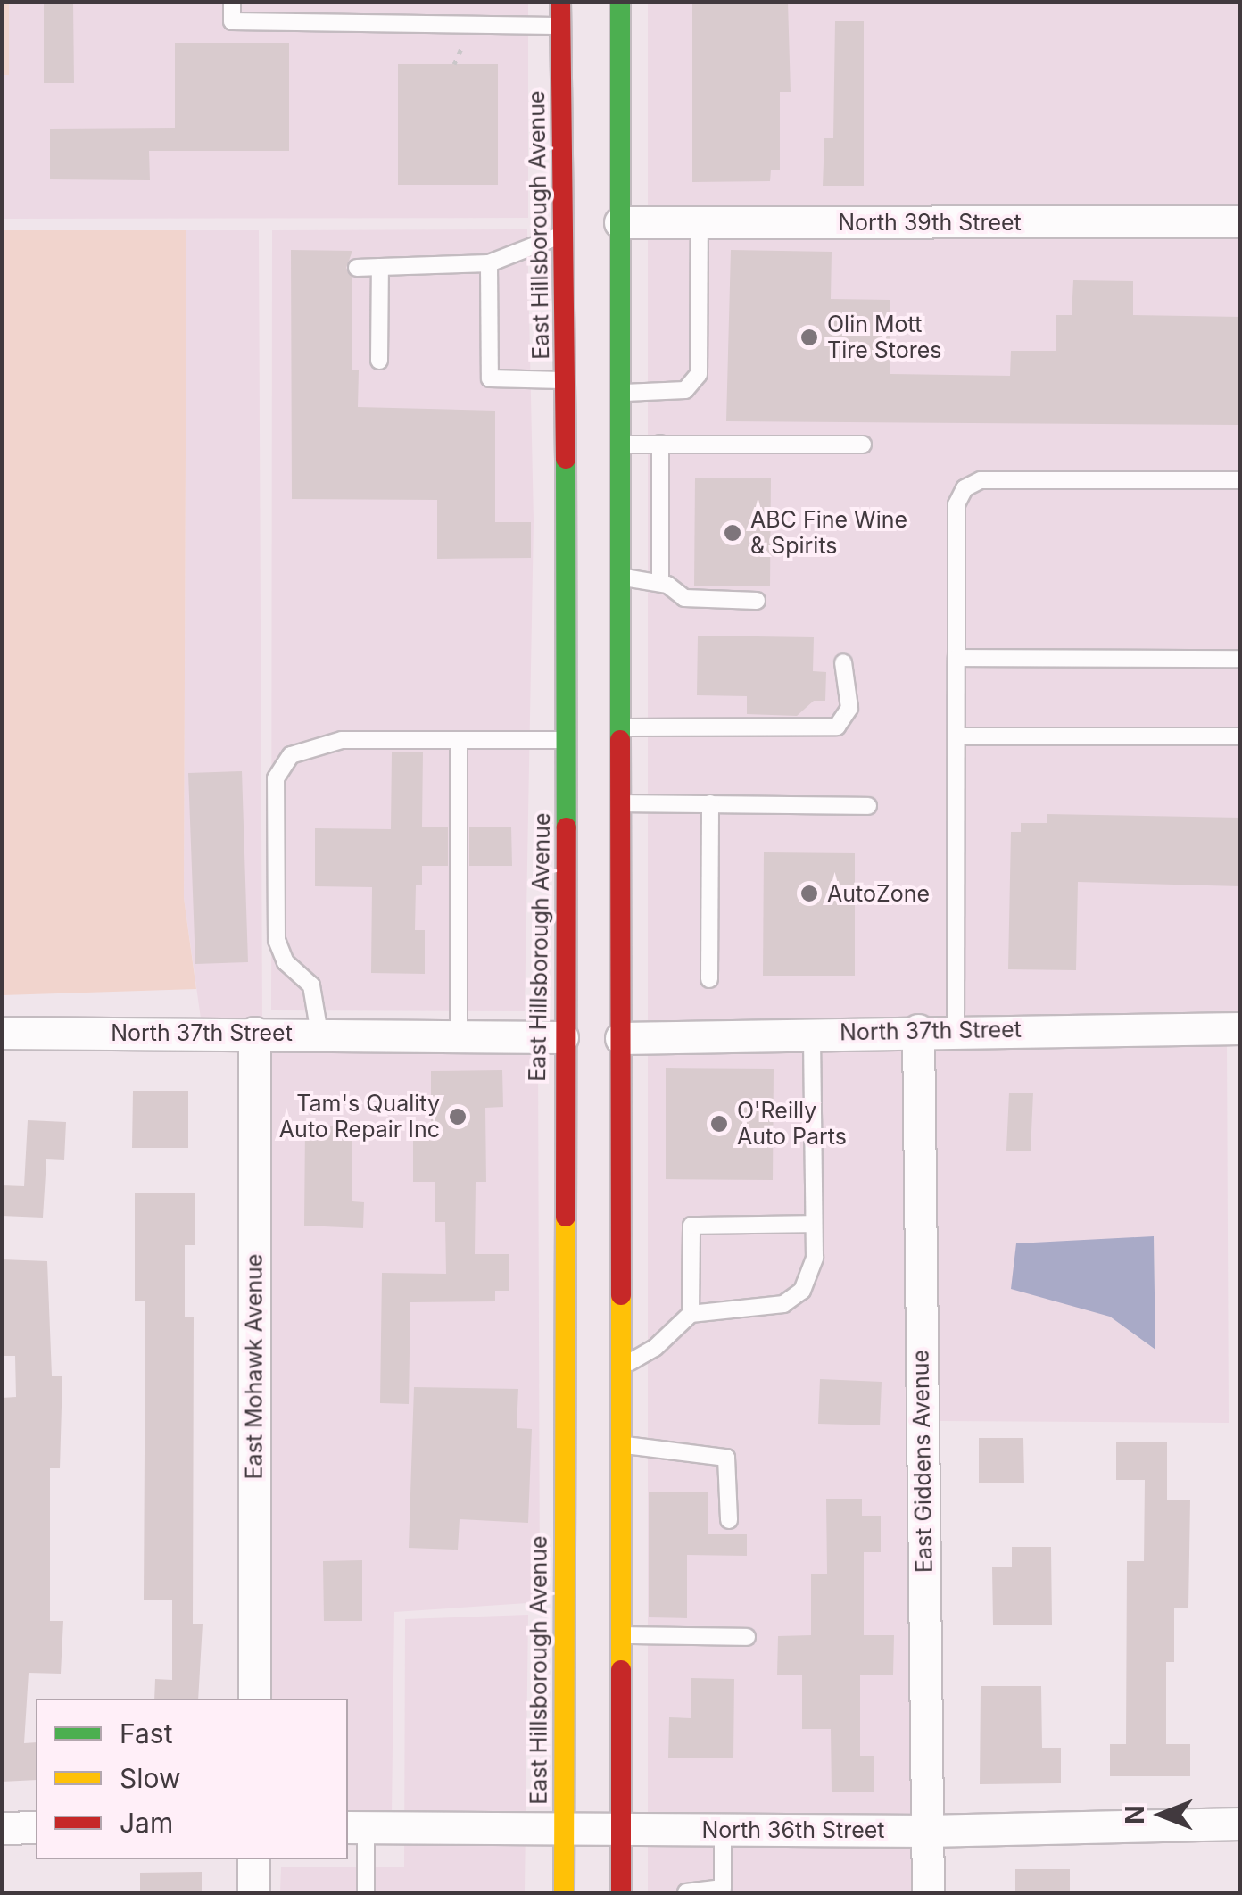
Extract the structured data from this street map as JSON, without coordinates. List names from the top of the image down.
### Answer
{
  "streets": {
    "main road": ["East Hillsborough Avenue"],
    "street": [
      "North 39th Street",
      "North 37th Street",
      "East Mohawk Avenue",
      "East Giddens Avenue",
      "North 36th Street"
    ]
  },
  "crossings": [
    ["East Hillsborough Avenue", "North 37th Street"],
    ["East Hillsborough Avenue", "North 36th Street"],
    ["North 37th Street", "East Mohawk Avenue"],
    ["North 37th Street", "East Giddens Avenue"],
    ["East Giddens Avenue", "North 36th Street"]
  ],
  "places": [
    "Olin Mott Tire Stores",
    "ABC Fine Wine & Spirits",
    "AutoZone",
    "Tam's Quality Auto Repair Inc",
    "O'Reilly Auto Parts"
  ],
  "legend": ["Fast", "Slow", "Jam"],
  "north": "left"
}
